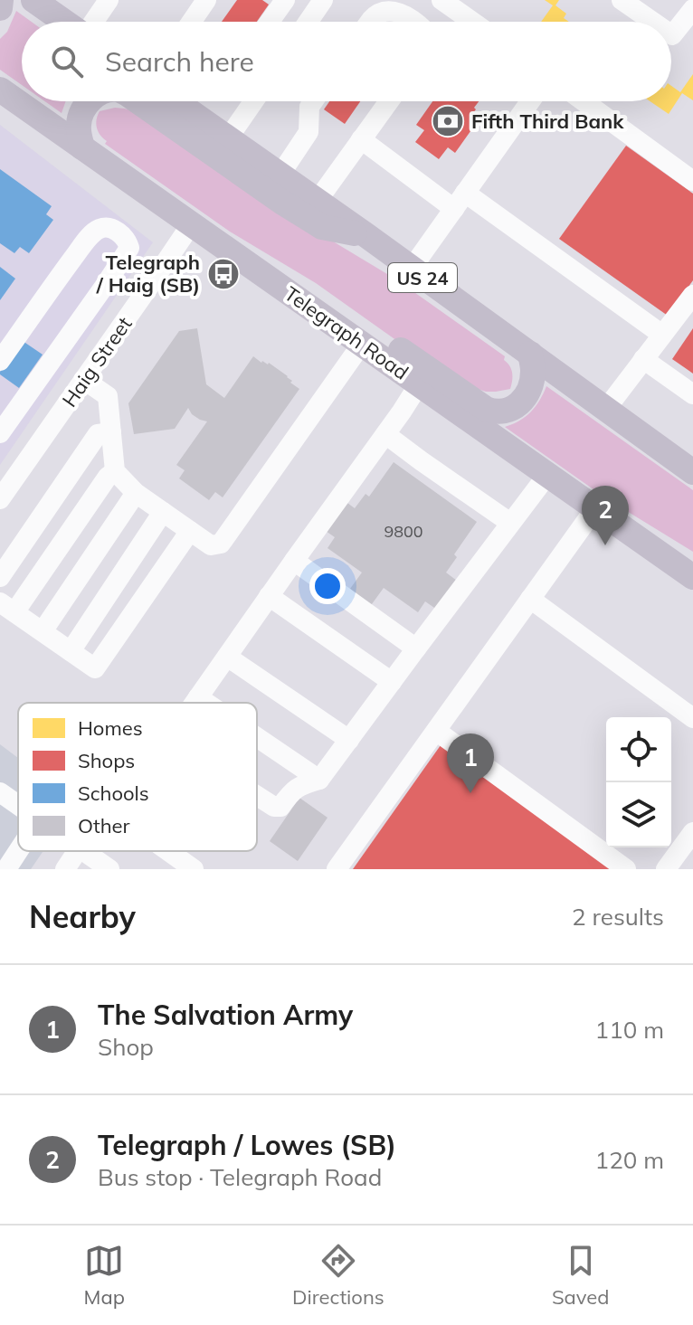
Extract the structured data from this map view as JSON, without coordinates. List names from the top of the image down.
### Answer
{
  "streets": {
    "main road": ["US 24", "Telegraph Road"],
    "street": ["Haig Street"]
  },
  "crossings": [
    ["Telegraph Road", "Haig Street"]
  ],
  "places": {
    "bank": ["Fifth Third Bank"],
    "bus stop": ["Telegraph / Haig (SB)"]
  },
  "house_numbers": ["9800"],
  "legend": [
    "Homes",
    "Shops",
    "Schools",
    "Other"
  ],
  "page": {
    "search": "Search here",
    "pins": ["2", "1"],
    "heading": ["Nearby", "2 results"],
    "list": [
      {
        "mark": "1",
        "name": "The Salvation Army",
        "note": "Shop",
        "value": "110 m"
      },
      {
        "mark": "2",
        "name": "Telegraph / Lowes (SB)",
        "note": "Bus stop · Telegraph Road",
        "value": "120 m"
      }
    ],
    "nav": ["Map", "Directions", "Saved"]
  }
}
